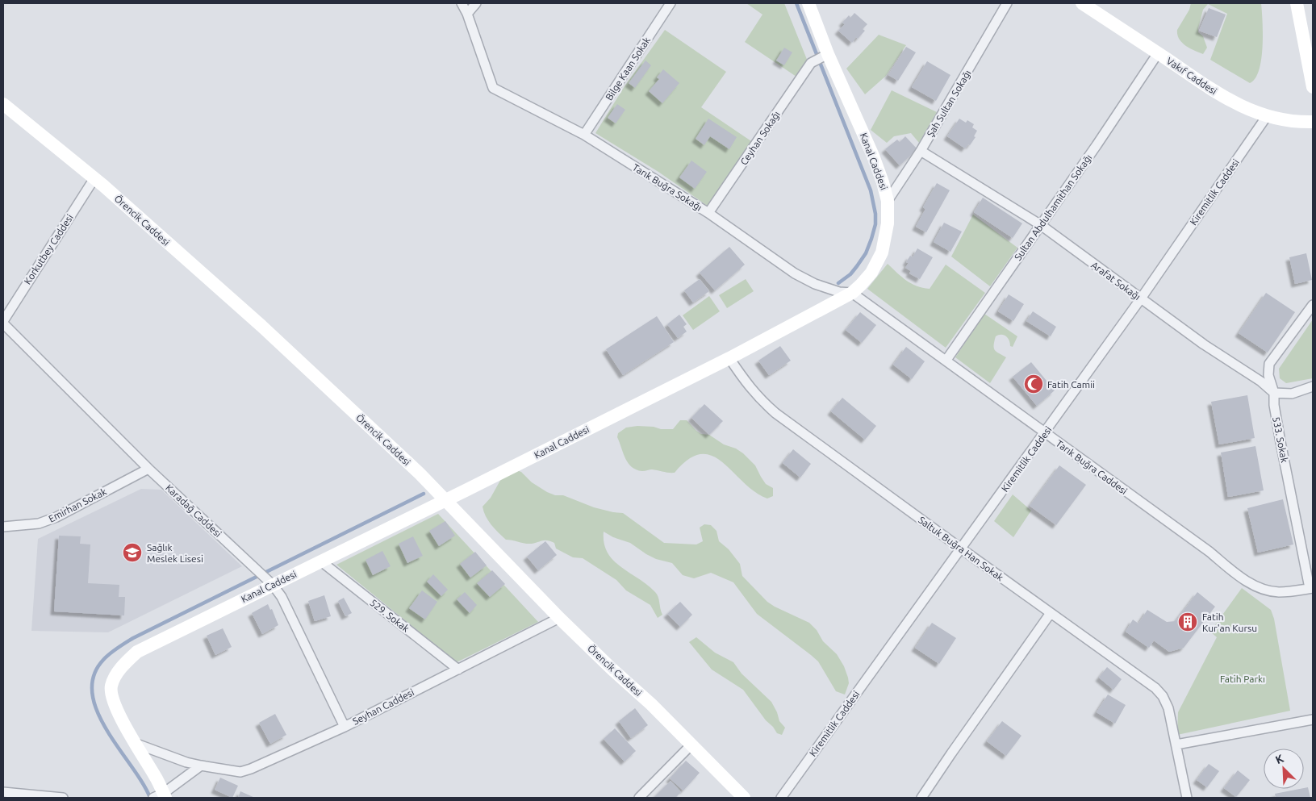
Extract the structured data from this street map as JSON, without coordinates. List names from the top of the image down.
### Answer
{
  "streets": {
    "street": [
      "Bilge Kaan Sokak",
      "Vakıf Caddesi",
      "Şah Sultan Sokağı",
      "Ceyhan Sokağı",
      "Kanal Caddesi",
      "Tarık Buğra Sokağı",
      "Kiremitlik Caddesi",
      "Sultan Abdulhamithan Sokağı",
      "Örencik Caddesi",
      "Korkutbey Caddesi",
      "Arafat Sokağı",
      "533. Sokak",
      "Tarık Buğra Caddesi",
      "Emirhan Sokak",
      "Karadağ Caddesi",
      "Saltuk Buğra Han Sokak",
      "529. Sokak",
      "Seyhan Caddesi"
    ]
  },
  "crossings": [
    ["Bilge Kaan Sokak", "Tarık Buğra Sokağı"],
    ["Vakıf Caddesi", "Kiremitlik Caddesi"],
    ["Vakıf Caddesi", "Sultan Abdulhamithan Sokağı"],
    ["Şah Sultan Sokağı", "Kanal Caddesi"],
    ["Şah Sultan Sokağı", "Arafat Sokağı"],
    ["Ceyhan Sokağı", "Kanal Caddesi"],
    ["Ceyhan Sokağı", "Tarık Buğra Sokağı"],
    ["Kanal Caddesi", "Tarık Buğra Sokağı"],
    ["Kanal Caddesi", "Örencik Caddesi"],
    ["Kanal Caddesi", "Tarık Buğra Caddesi"],
    ["Kanal Caddesi", "Karadağ Caddesi"],
    ["Kanal Caddesi", "Saltuk Buğra Han Sokak"],
    ["Kanal Caddesi", "529. Sokak"],
    ["Kanal Caddesi", "Seyhan Caddesi"],
    ["Tarık Buğra Sokağı", "Tarık Buğra Caddesi"],
    ["Kiremitlik Caddesi", "Arafat Sokağı"],
    ["Kiremitlik Caddesi", "Tarık Buğra Caddesi"],
    ["Kiremitlik Caddesi", "Saltuk Buğra Han Sokak"],
    ["Sultan Abdulhamithan Sokağı", "Arafat Sokağı"],
    ["Sultan Abdulhamithan Sokağı", "Tarık Buğra Caddesi"],
    ["Örencik Caddesi", "Korkutbey Caddesi"],
    ["Örencik Caddesi", "Seyhan Caddesi"],
    ["Korkutbey Caddesi", "Karadağ Caddesi"],
    ["Arafat Sokağı", "533. Sokak"],
    ["533. Sokak", "Tarık Buğra Caddesi"],
    ["Emirhan Sokak", "Karadağ Caddesi"],
    ["Karadağ Caddesi", "Seyhan Caddesi"],
    ["529. Sokak", "Seyhan Caddesi"]
  ],
  "parks": ["Fatih Parkı"],
  "places": {
    "mosque": ["Fatih Camii"],
    "school or university": ["Sağlık Meslek Lisesi"],
    "building": ["Fatih Kur'an Kursu"]
  },
  "north": "top left"
}
